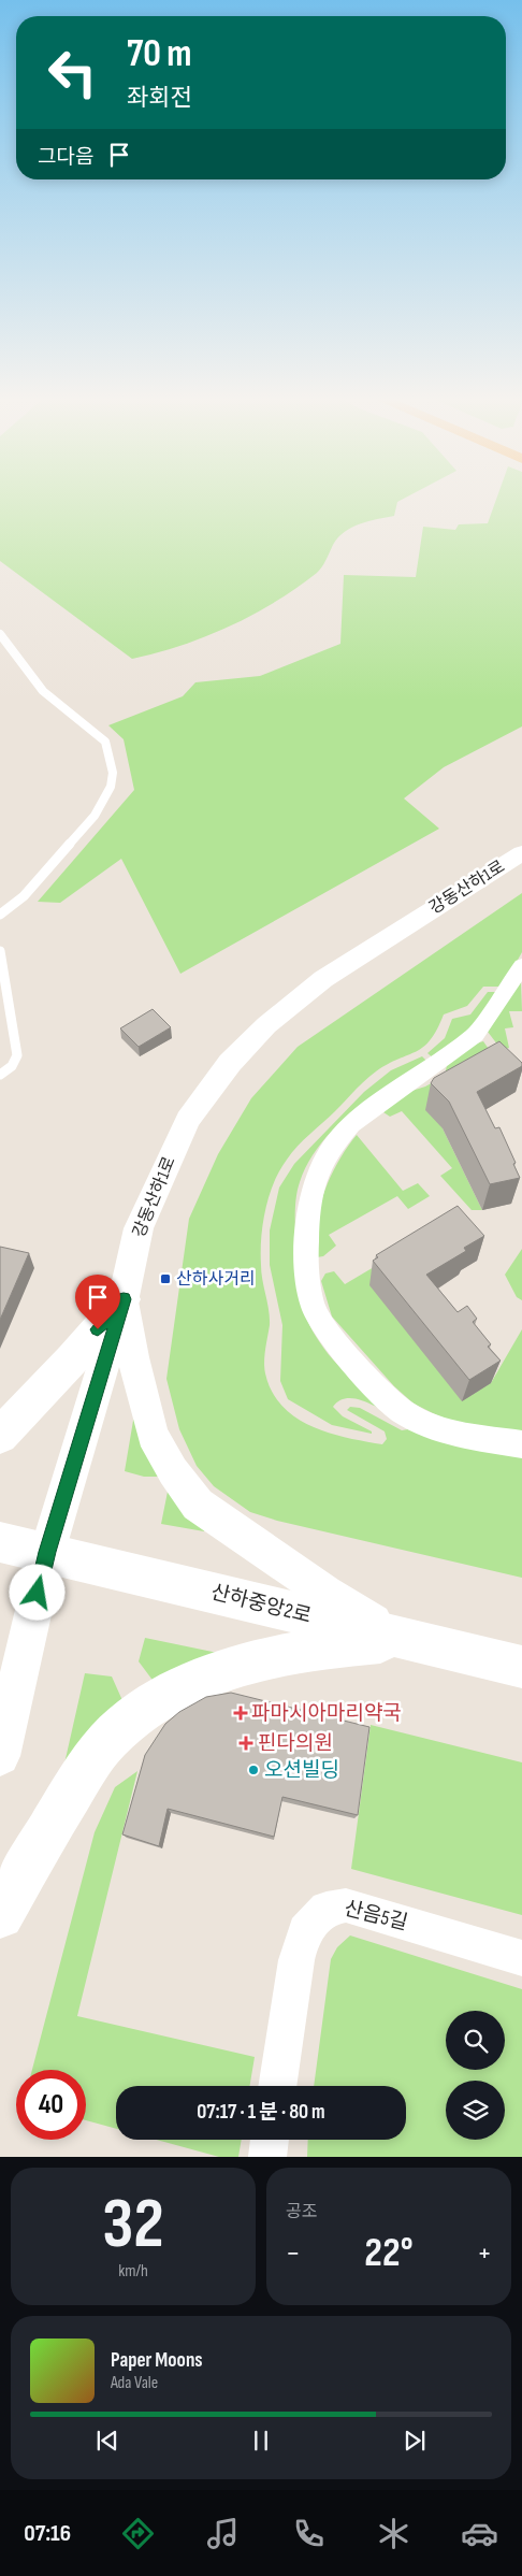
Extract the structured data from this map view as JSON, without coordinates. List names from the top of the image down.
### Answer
{
  "streets": {
    "main road": ["산하중앙2로"],
    "street": ["강동산하1로", "산음5길"]
  },
  "crossings": [
    ["강동산하1로", "산하중앙2로"]
  ],
  "places": {
    "transit": ["산하사거리"],
    "health": ["파마시아마리약국", "핀다의원"],
    "other": ["오션빌딩"]
  },
  "page": {
    "turn": ["70 m", "좌회전"],
    "then": "그다음",
    "limit": "40",
    "trip": "07:17 · 1 분 · 80 m",
    "tile": [
      ["32", "km/h"],
      "공조"
    ],
    "heat": ["−", "22°", "+"],
    "song": ["Paper Moons", "Ada Vale"],
    "tabs": "07:16"
  }
}
